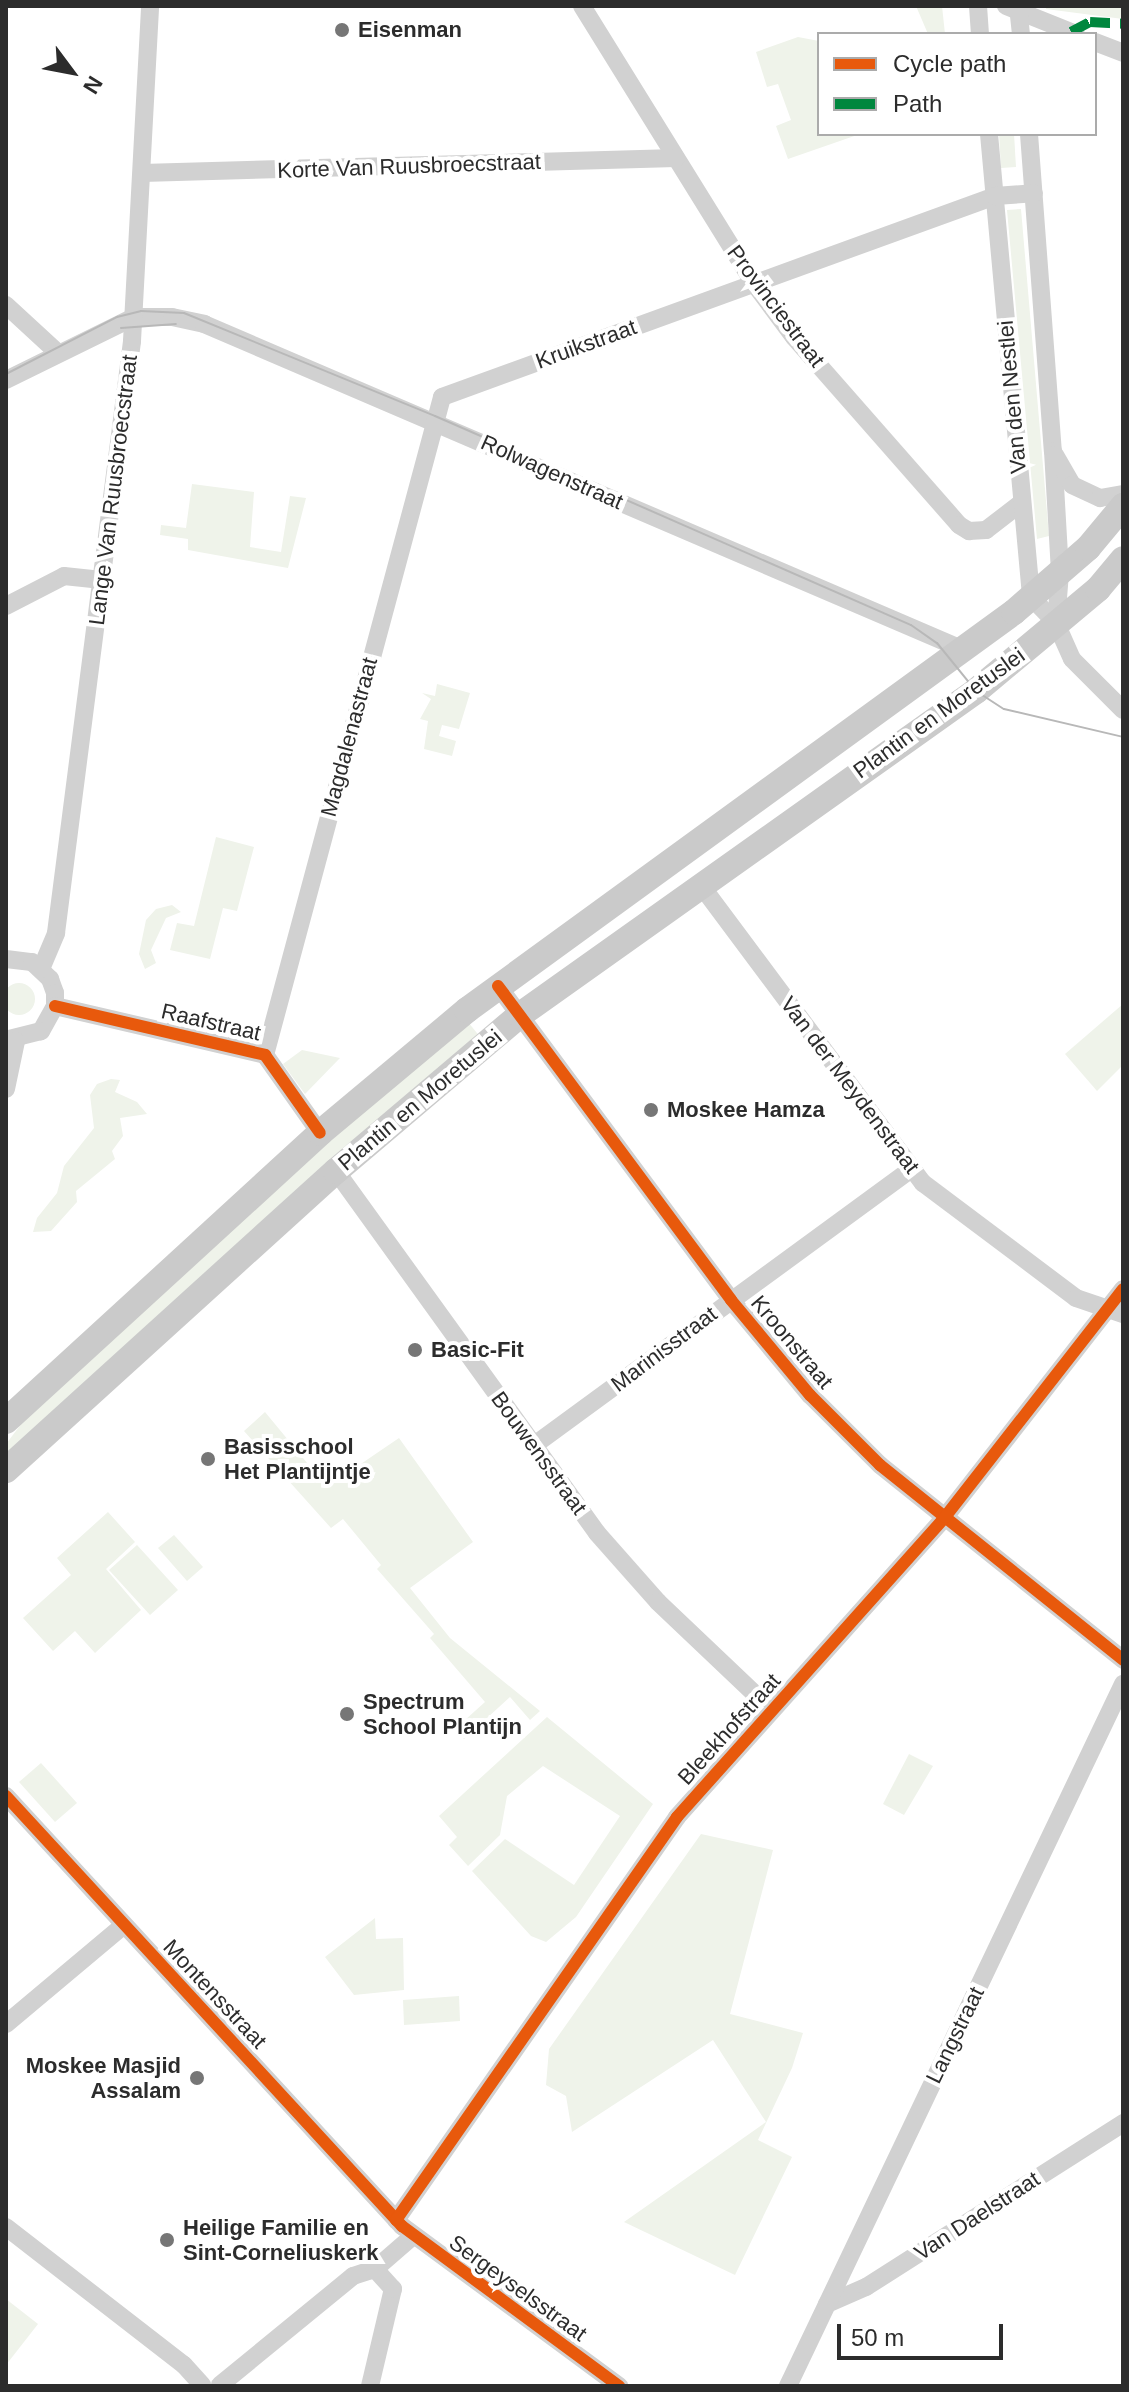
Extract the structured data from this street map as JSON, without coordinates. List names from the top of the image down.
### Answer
{
  "streets": {
    "main road": ["Plantin en Moretuslei"],
    "street": [
      "Korte Van Ruusbroecstraat",
      "Provinciestraat",
      "Kruikstraat",
      "Van den Nestlei",
      "Rolwagenstraat",
      "Lange Van Ruusbroecstraat",
      "Magdalenastraat",
      "Raafstraat",
      "Van der Meydenstraat",
      "Kroonstraat",
      "Marinisstraat",
      "Bouwensstraat",
      "Bleekhofstraat",
      "Montensstraat",
      "Langstraat",
      "Van Daelstraat",
      "Sergeyselsstraat"
    ]
  },
  "crossings": [
    ["Korte Van Ruusbroecstraat", "Provinciestraat"],
    ["Korte Van Ruusbroecstraat", "Lange Van Ruusbroecstraat"],
    ["Provinciestraat", "Kruikstraat"],
    ["Provinciestraat", "Van den Nestlei"],
    ["Kruikstraat", "Van den Nestlei"],
    ["Kruikstraat", "Rolwagenstraat"],
    ["Kruikstraat", "Magdalenastraat"],
    ["Van den Nestlei", "Plantin en Moretuslei"],
    ["Rolwagenstraat", "Lange Van Ruusbroecstraat"],
    ["Rolwagenstraat", "Plantin en Moretuslei"],
    ["Rolwagenstraat", "Magdalenastraat"],
    ["Plantin en Moretuslei", "Raafstraat"],
    ["Plantin en Moretuslei", "Van der Meydenstraat"],
    ["Plantin en Moretuslei", "Kroonstraat"],
    ["Plantin en Moretuslei", "Bouwensstraat"],
    ["Magdalenastraat", "Raafstraat"],
    ["Van der Meydenstraat", "Marinisstraat"],
    ["Van der Meydenstraat", "Bleekhofstraat"],
    ["Kroonstraat", "Marinisstraat"],
    ["Kroonstraat", "Bleekhofstraat"],
    ["Marinisstraat", "Bouwensstraat"],
    ["Bouwensstraat", "Bleekhofstraat"],
    ["Bleekhofstraat", "Montensstraat"],
    ["Bleekhofstraat", "Sergeyselsstraat"],
    ["Montensstraat", "Sergeyselsstraat"],
    ["Langstraat", "Van Daelstraat"]
  ],
  "places": [
    "Eisenman",
    "Moskee Hamza",
    "Basic-Fit",
    "Basisschool Het Plantijntje",
    "Spectrum School Plantijn",
    "Moskee Masjid Assalam",
    "Heilige Familie en Sint-Corneliuskerk"
  ],
  "legend": ["Cycle path", "Path"],
  "scale_bar": "50 m",
  "north": "bottom right"
}
